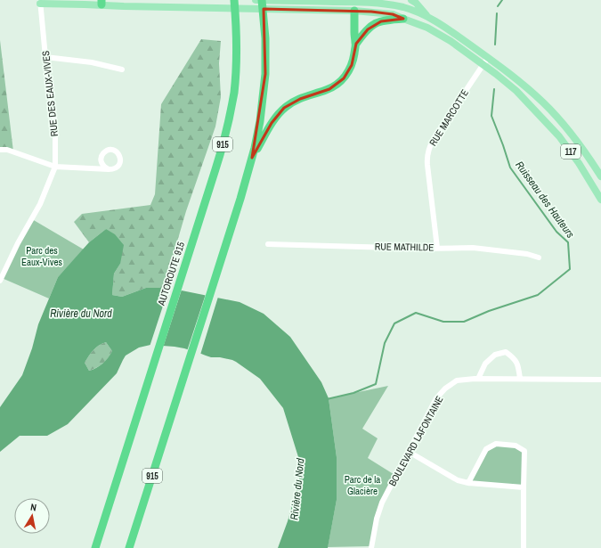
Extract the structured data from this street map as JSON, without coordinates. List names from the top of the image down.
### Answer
{
  "streets": {
    "highway": ["915", "AUTOROUTE 915"],
    "main road": ["117"],
    "street": [
      "RUE DES EAUX-VIVES",
      "RUE MARCOTTE",
      "RUE MATHILDE",
      "BOULEVARD LAFONTAINE"
    ]
  },
  "crossings": [
    ["RUE DES EAUX-VIVES", "117"],
    ["RUE MARCOTTE", "117"],
    ["RUE MARCOTTE", "RUE MATHILDE"]
  ],
  "water": ["Ruisseau des Hauteurs", "Rivière du Nord"],
  "parks": ["Parc des Eaux-Vives", "Parc de la Glacière"],
  "north": "top"
}
